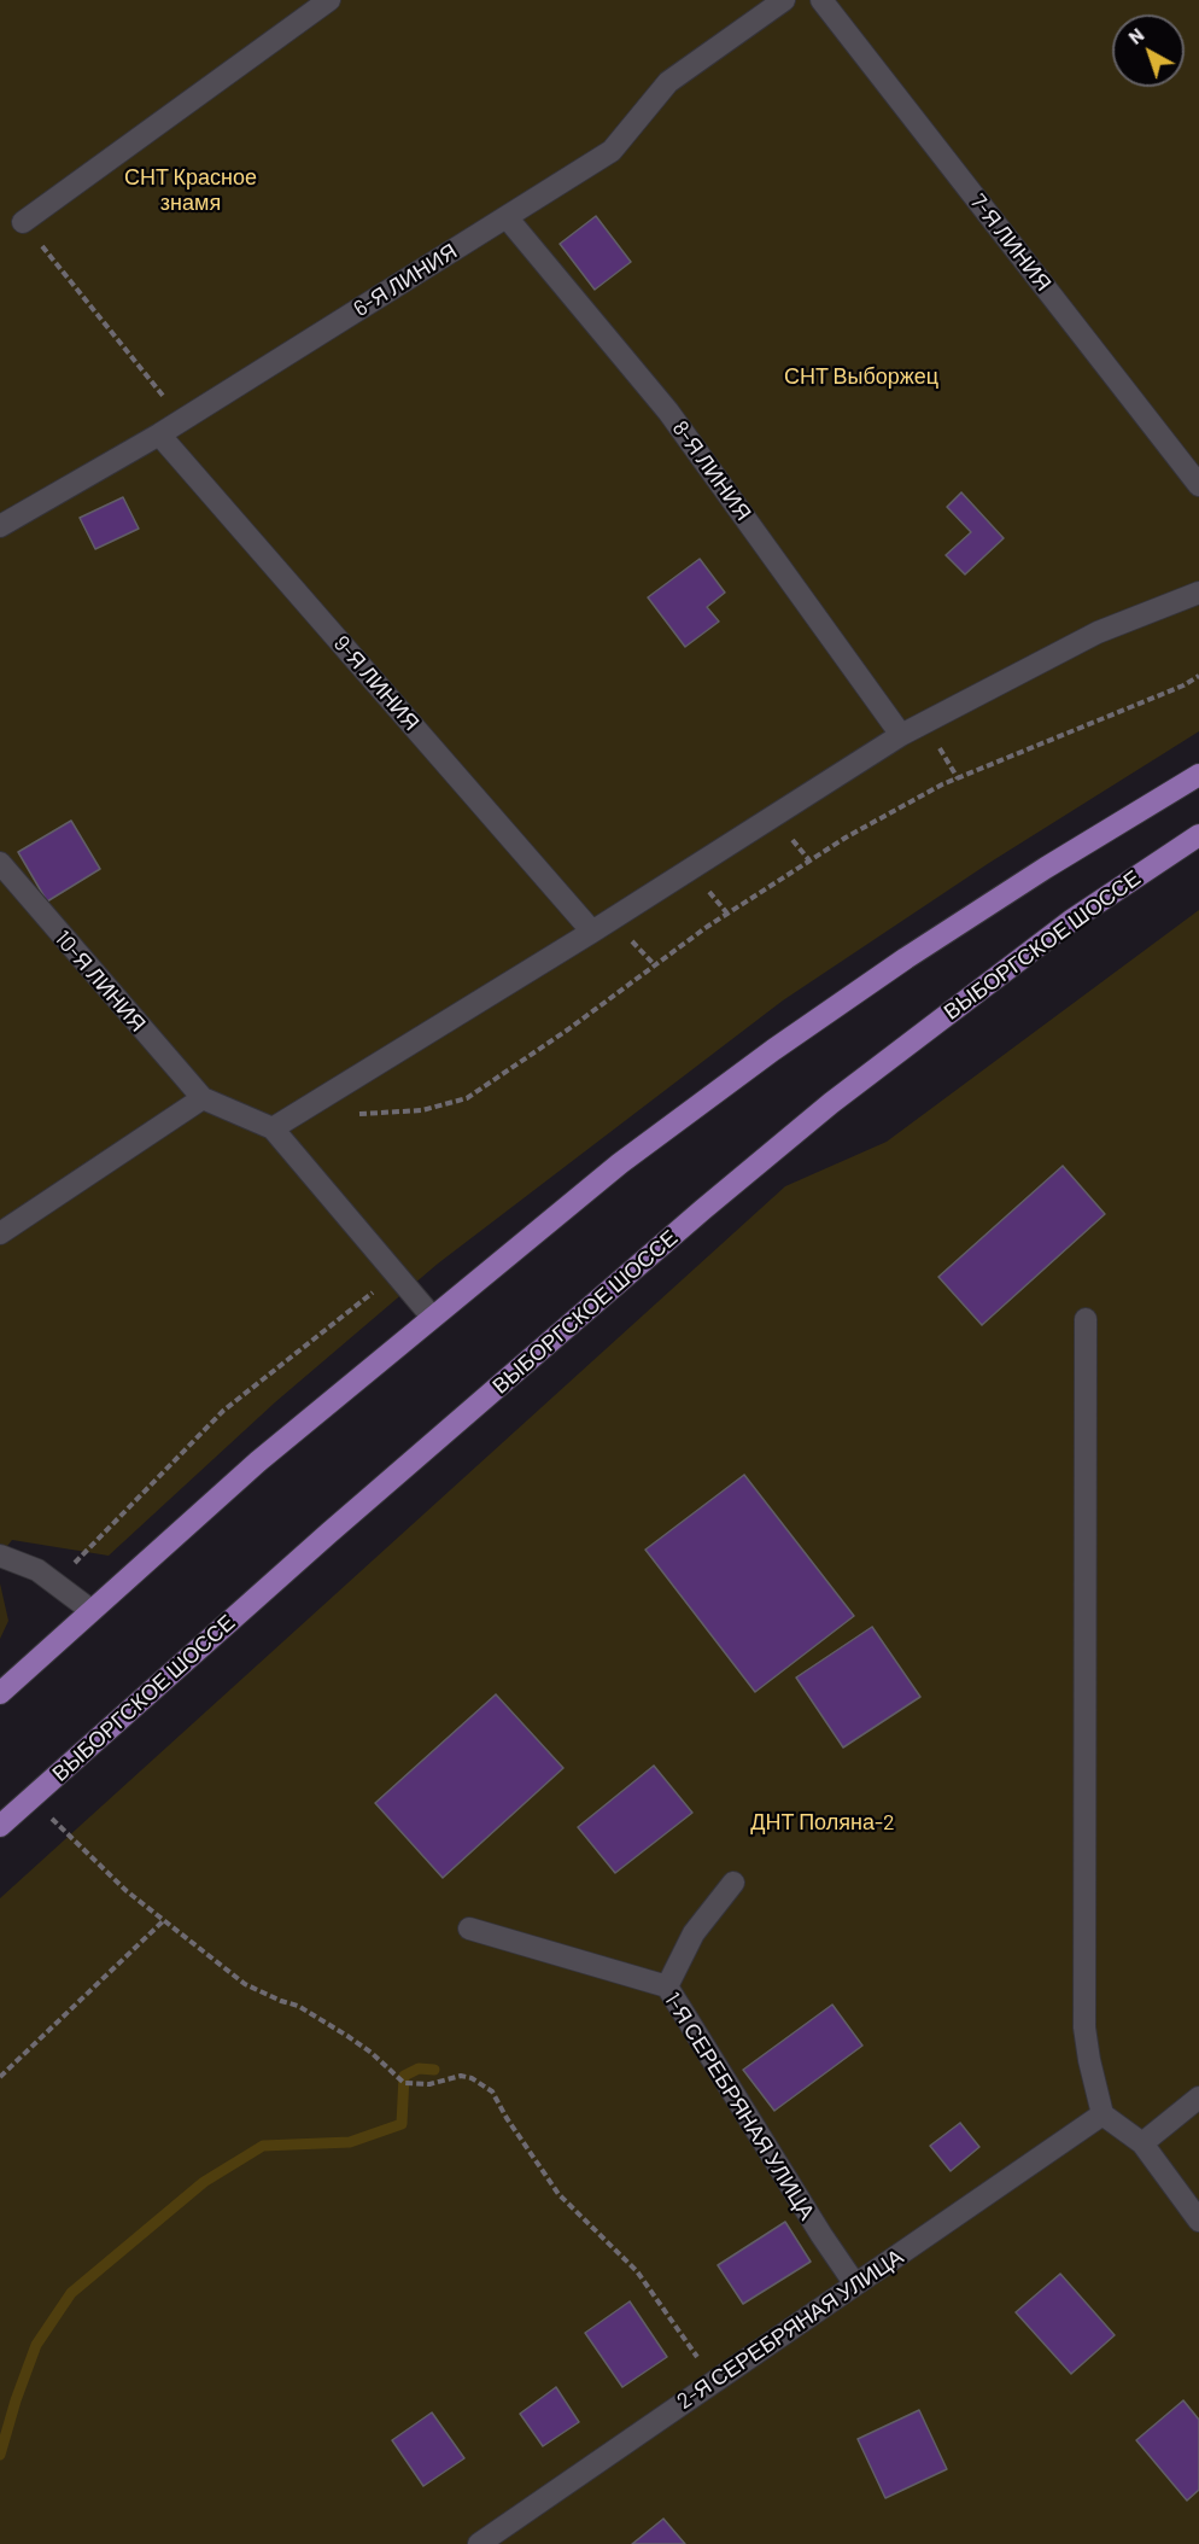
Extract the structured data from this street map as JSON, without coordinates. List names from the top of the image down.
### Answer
{
  "streets": {
    "main road": ["ВЫБОРГСКОЕ ШОССЕ"],
    "street": [
      "7-Я ЛИНИЯ",
      "6-Я ЛИНИЯ",
      "8-Я ЛИНИЯ",
      "9-Я ЛИНИЯ",
      "10-Я ЛИНИЯ",
      "1-Я СЕРЕБРЯНАЯ УЛИЦА",
      "2-Я СЕРЕБРЯНАЯ УЛИЦА"
    ]
  },
  "crossings": [
    ["6-Я ЛИНИЯ", "8-Я ЛИНИЯ"],
    ["6-Я ЛИНИЯ", "9-Я ЛИНИЯ"],
    ["1-Я СЕРЕБРЯНАЯ УЛИЦА", "2-Я СЕРЕБРЯНАЯ УЛИЦА"]
  ],
  "parks": ["СНТ Красное знамя", "СНТ Выборжец", "ДНТ Поляна-2"],
  "north": "top left"
}
